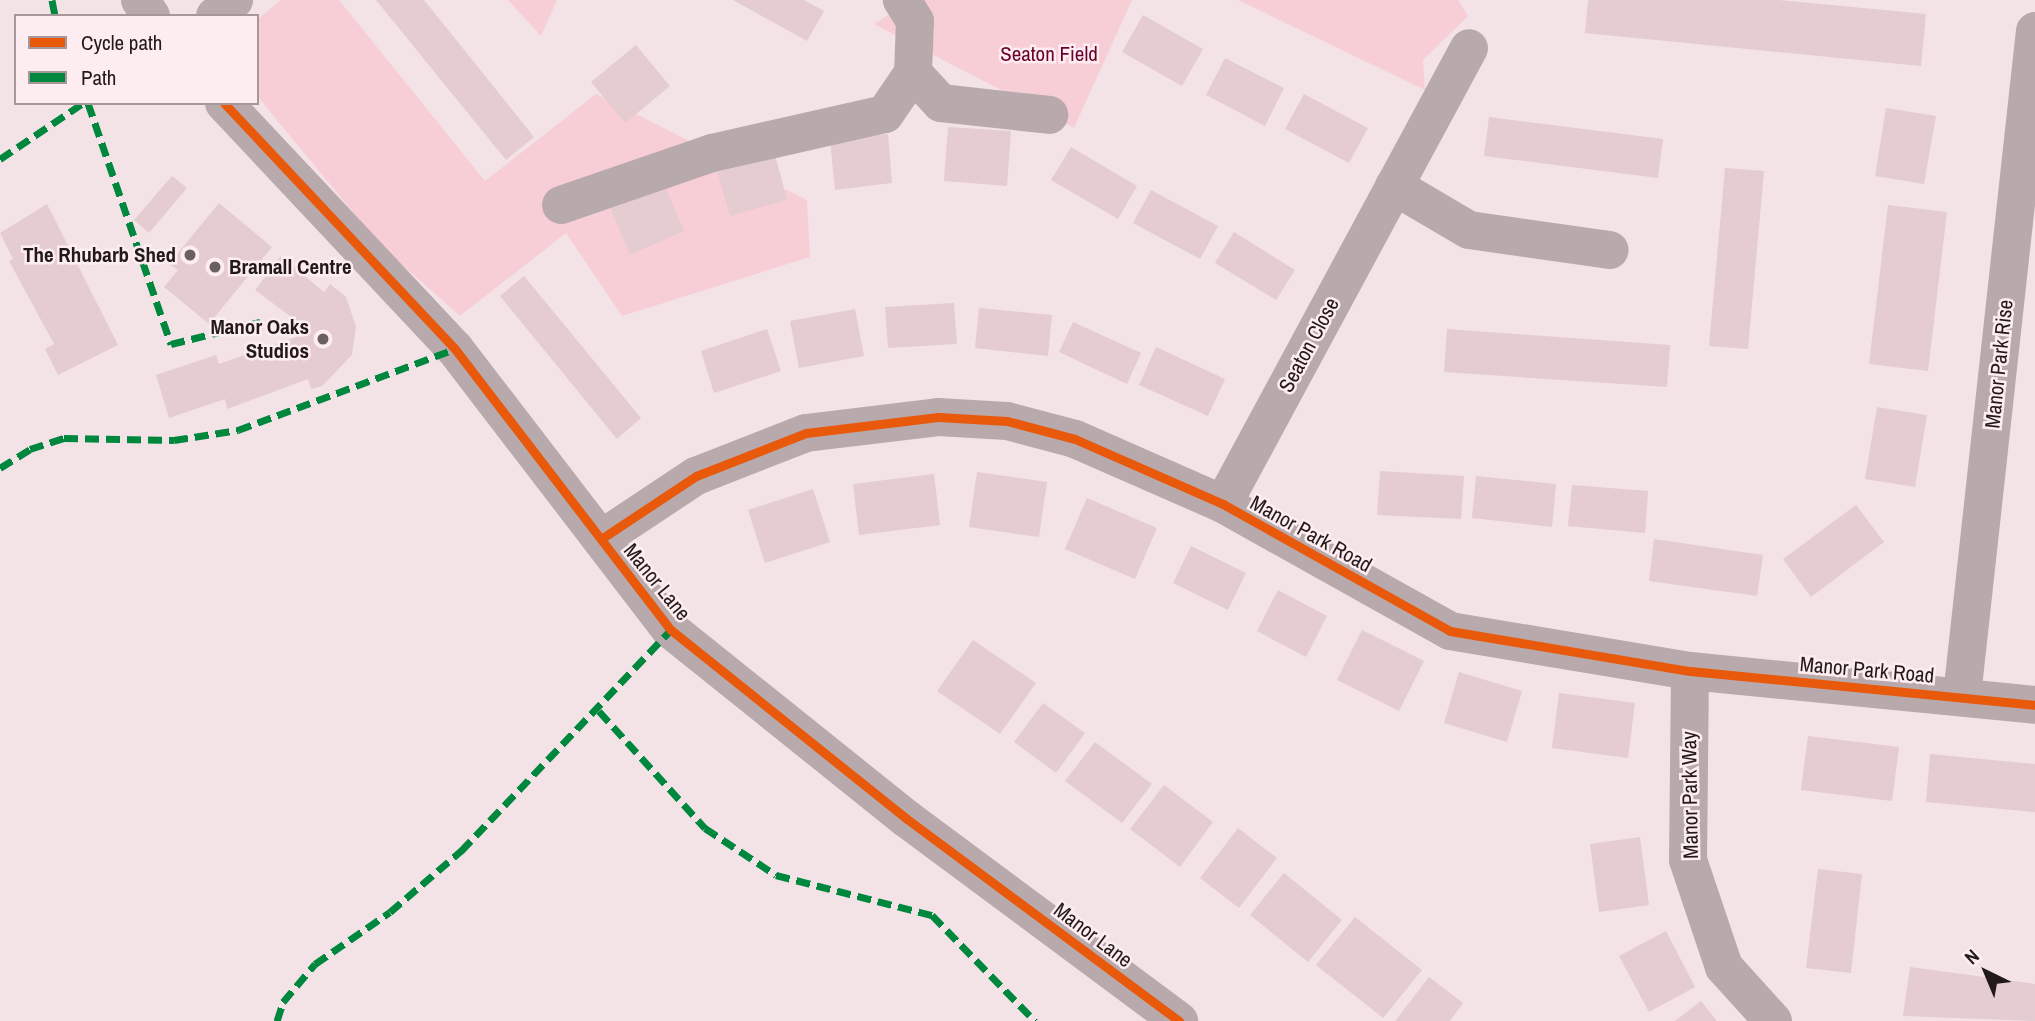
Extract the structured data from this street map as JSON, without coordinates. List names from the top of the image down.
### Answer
{
  "streets": {
    "street": [
      "Seaton Close",
      "Manor Park Rise",
      "Manor Park Road",
      "Manor Lane",
      "Manor Park Way"
    ]
  },
  "crossings": [
    ["Seaton Close", "Manor Park Road"],
    ["Manor Park Rise", "Manor Park Road"],
    ["Manor Park Road", "Manor Lane"],
    ["Manor Park Road", "Manor Park Way"]
  ],
  "parks": ["Seaton Field"],
  "places": ["The Rhubarb Shed", "Bramall Centre", "Manor Oaks Studios"],
  "legend": ["Cycle path", "Path"],
  "north": "top left"
}
